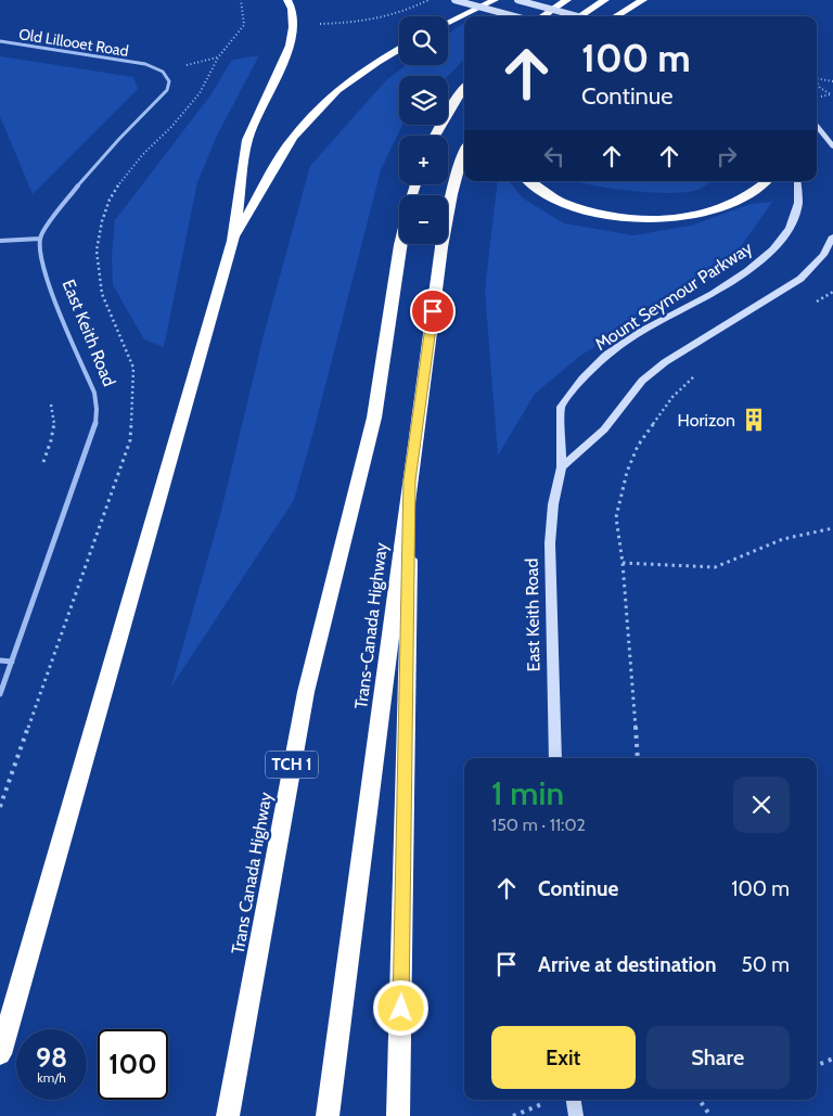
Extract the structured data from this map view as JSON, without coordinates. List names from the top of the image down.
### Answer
{
  "streets": {
    "highway": ["Trans-Canada Highway", "TCH 1", "Trans Canada Highway"],
    "main road": ["Mount Seymour Parkway", "East Keith Road"],
    "street": ["Old Lillooet Road"]
  },
  "crossings": [
    ["Old Lillooet Road", "East Keith Road"],
    ["Mount Seymour Parkway", "East Keith Road"]
  ],
  "places": {
    "building": ["Horizon"]
  },
  "page": {
    "map_buttons": ["+", "−"],
    "turn": ["100 m", "Continue"],
    "heading": ["1 min", "150 m · 11:02"],
    "list": [
      {
        "name": "Continue",
        "value": "100 m"
      },
      {
        "name": "Arrive at destination",
        "value": "50 m"
      }
    ],
    "buttons": ["Exit", "Share"],
    "speed": "98 km/h",
    "limit": "100"
  }
}
